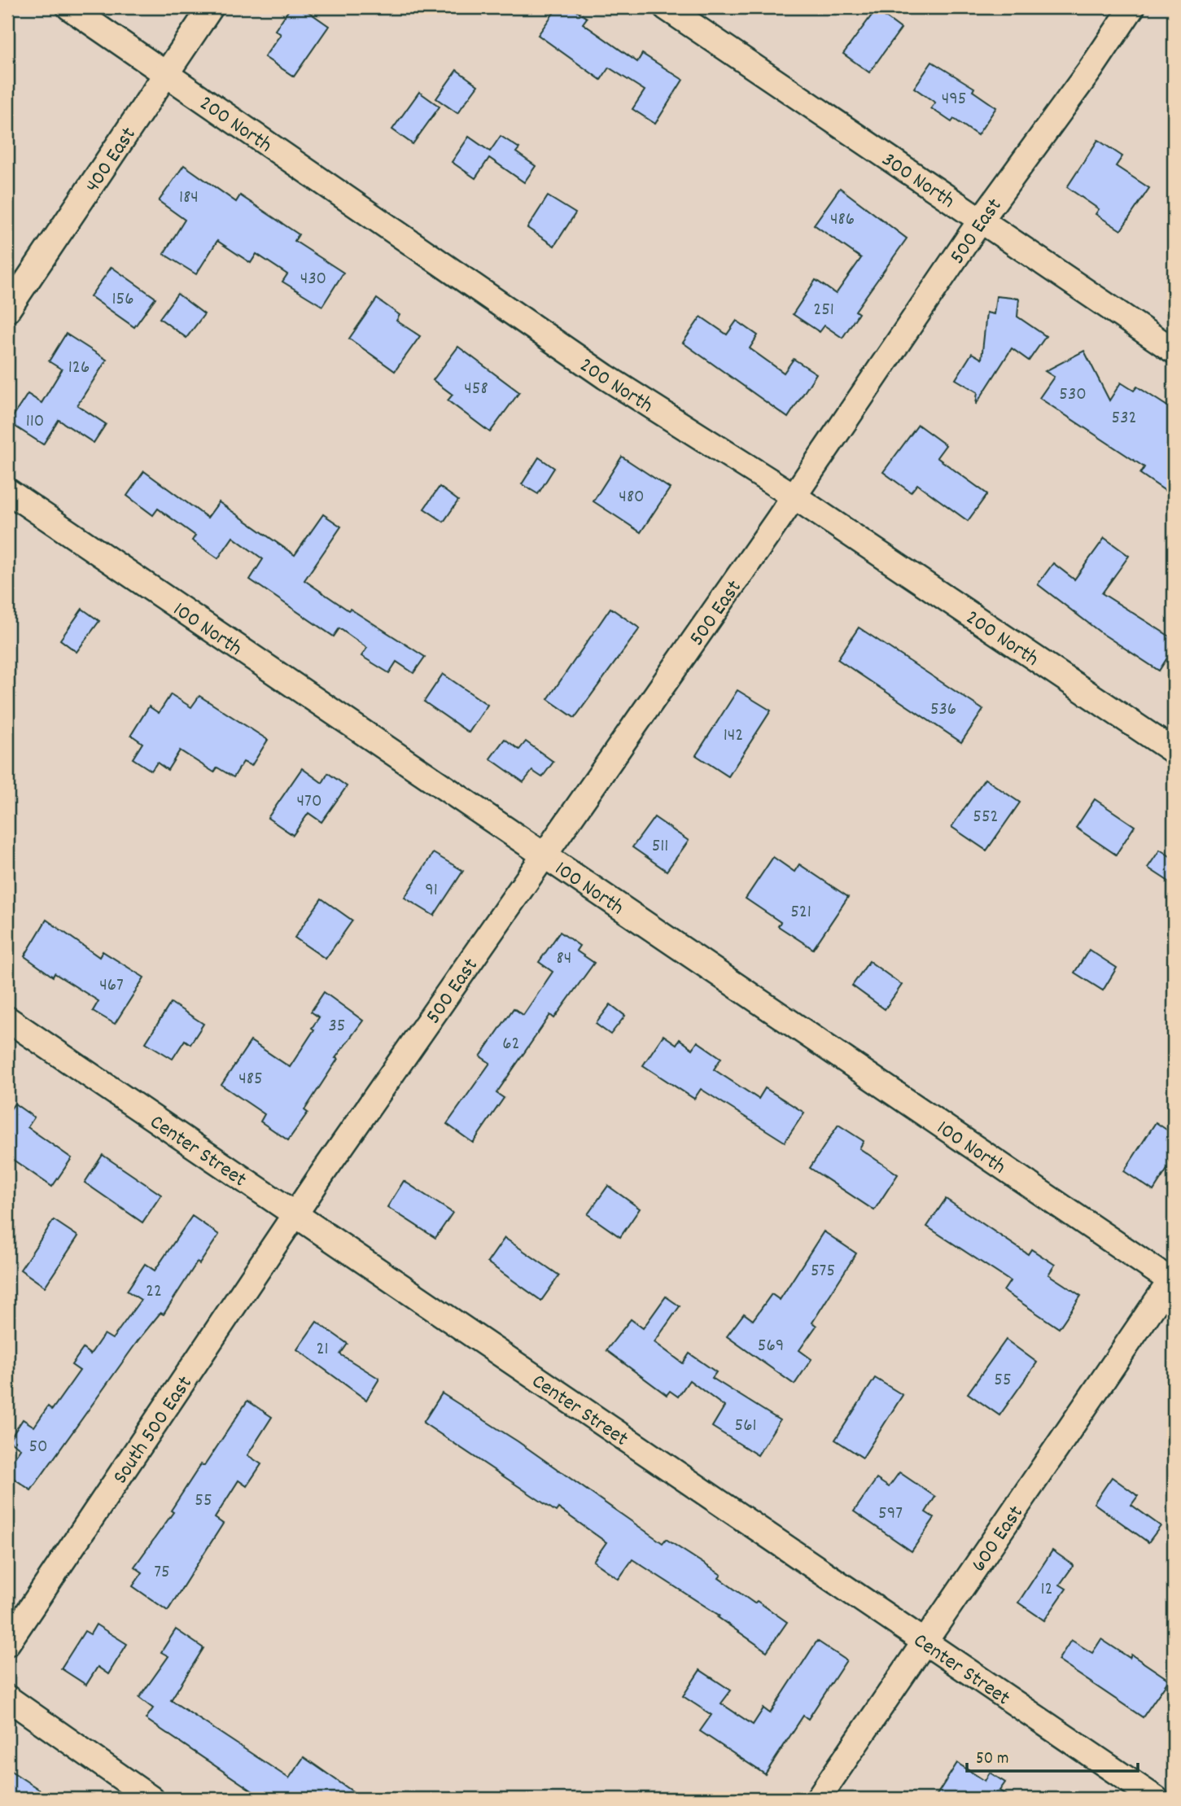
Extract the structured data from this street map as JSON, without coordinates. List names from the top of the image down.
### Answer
{
  "streets": {
    "street": [
      "200 North",
      "400 East",
      "300 North",
      "500 East",
      "100 North",
      "Center Street",
      "South 500 East",
      "600 East"
    ]
  },
  "crossings": [
    ["200 North", "400 East"],
    ["200 North", "500 East"],
    ["300 North", "500 East"],
    ["500 East", "100 North"],
    ["500 East", "Center Street"],
    ["500 East", "South 500 East"],
    ["100 North", "600 East"],
    ["Center Street", "South 500 East"],
    ["Center Street", "600 East"]
  ],
  "house_numbers": [
    "495",
    "184",
    "486",
    "430",
    "156",
    "251",
    "126",
    "458",
    "530",
    "532",
    "110",
    "480",
    "536",
    "142",
    "470",
    "552",
    "511",
    "91",
    "521",
    "84",
    "467",
    "35",
    "62",
    "485",
    "575",
    "22",
    "569",
    "21",
    "55",
    "561",
    "50",
    "55",
    "597",
    "75",
    "12"
  ],
  "scale_bar": "50 m"
}
